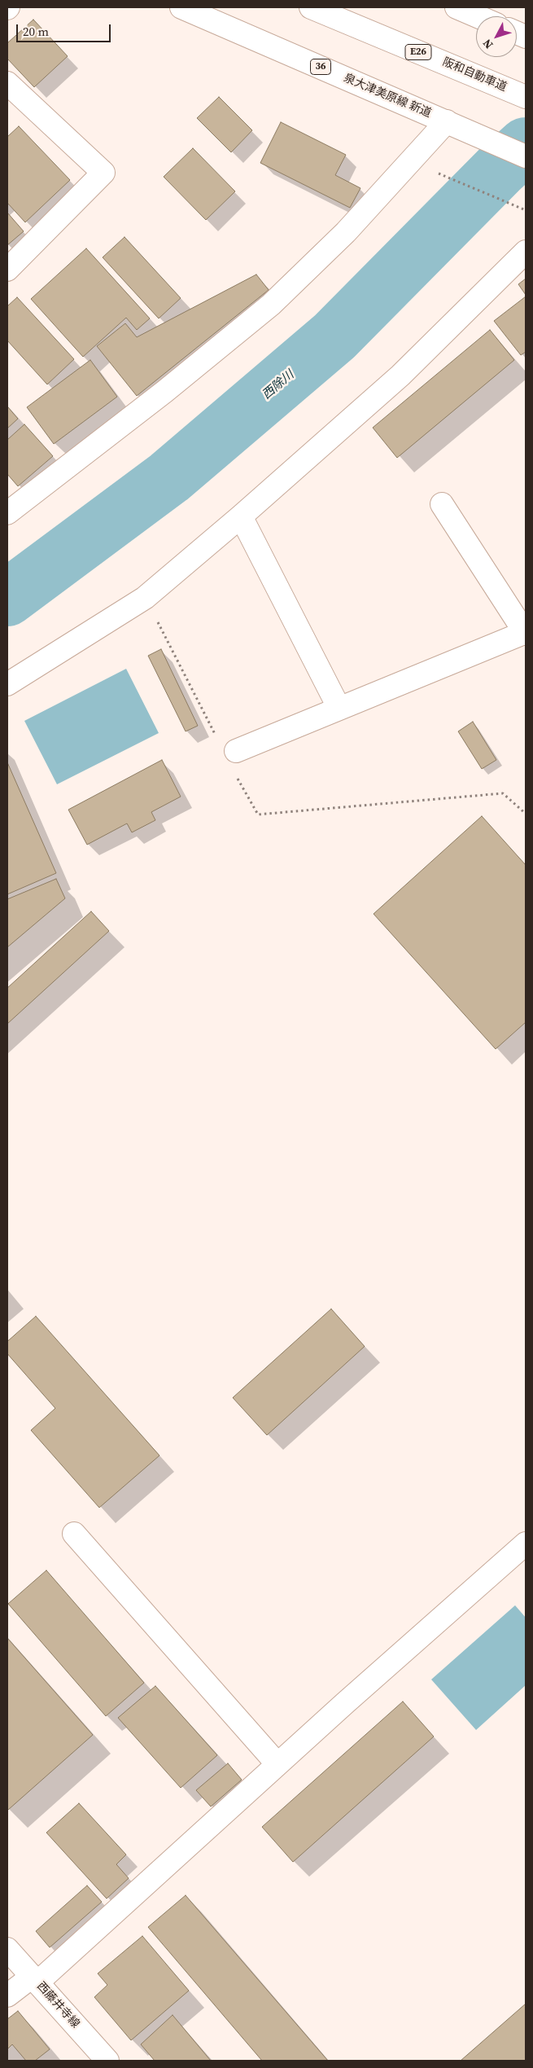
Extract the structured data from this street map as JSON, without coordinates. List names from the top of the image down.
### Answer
{
  "streets": {
    "main road": [
      "E26",
      "36",
      "阪和自動車道",
      "泉大津美原線 新道",
      "西藤井寺線"
    ]
  },
  "water": ["西除川"],
  "scale_bar": "20 m",
  "north": "bottom left"
}
